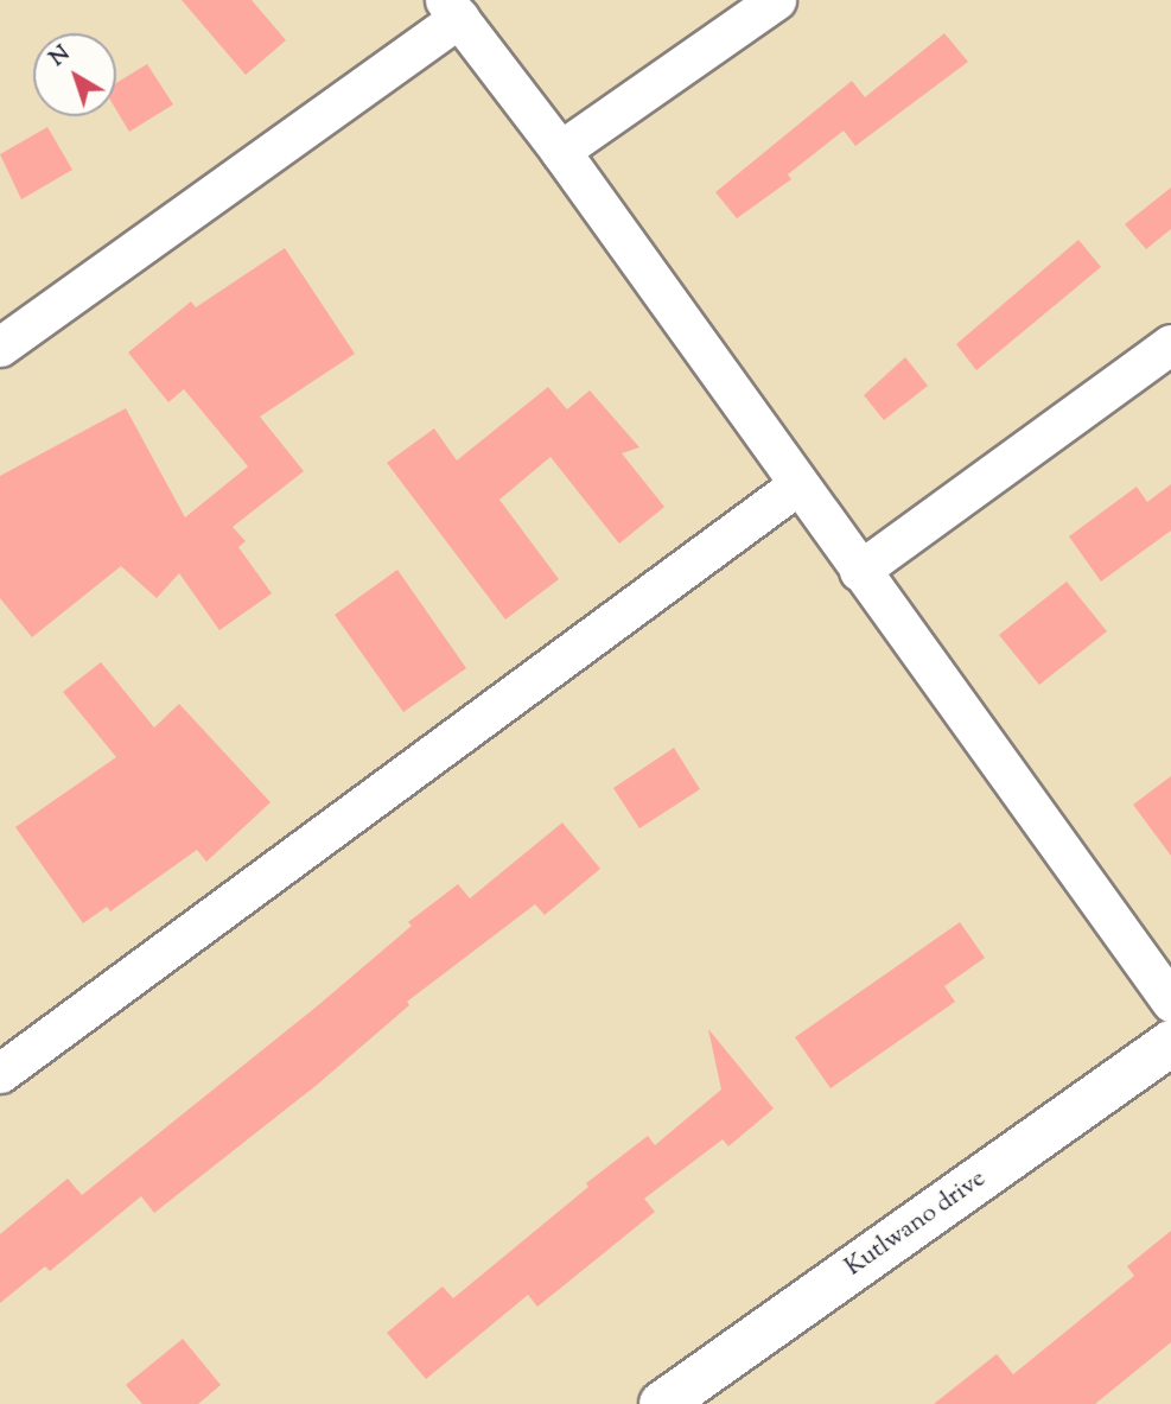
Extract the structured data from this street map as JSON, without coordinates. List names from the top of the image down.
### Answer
{
  "streets": {
    "street": ["Kutlwano drive"]
  },
  "north": "top left"
}
